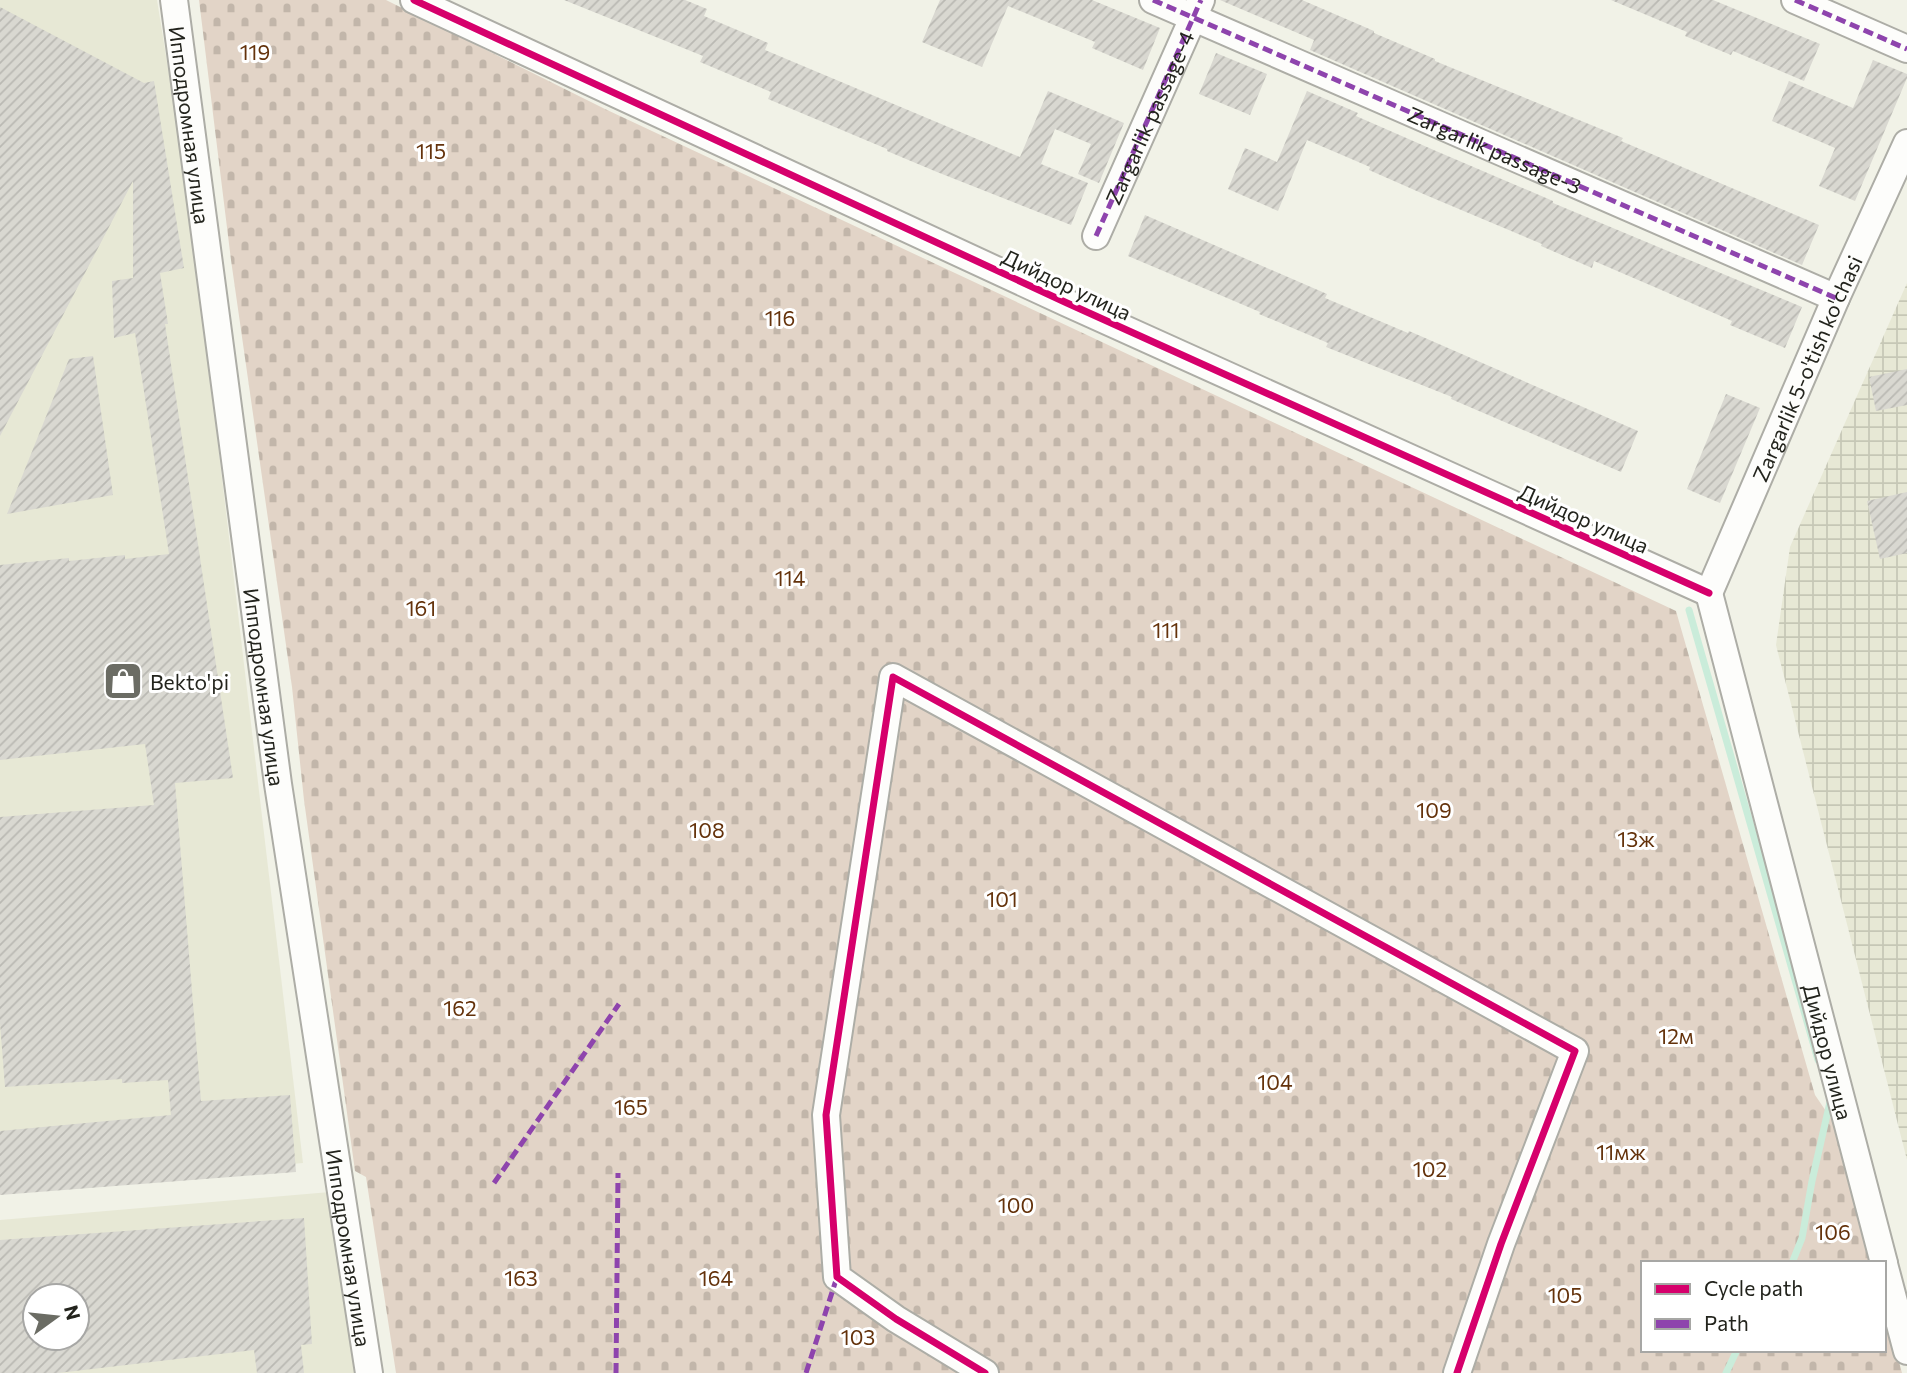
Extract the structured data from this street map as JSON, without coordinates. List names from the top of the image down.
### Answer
{
  "streets": {
    "street": [
      "Zargarlik passage-4",
      "Ипподромная улица",
      "Zargarlik passage-3",
      "Дийдор улица",
      "Zargarlik 5-o'tish ko'chasi"
    ]
  },
  "crossings": [
    ["Zargarlik passage-4", "Zargarlik passage-3"],
    ["Zargarlik passage-3", "Zargarlik 5-o'tish ko'chasi"],
    ["Дийдор улица", "Zargarlik 5-o'tish ko'chasi"]
  ],
  "parks": [
    "119",
    "115",
    "116",
    "114",
    "161",
    "111",
    "109",
    "108",
    "13ж",
    "101",
    "162",
    "12м",
    "104",
    "165",
    "11мж",
    "102",
    "100",
    "106",
    "163",
    "164",
    "105",
    "103"
  ],
  "places": {
    "shop": ["Bekto'pi"]
  },
  "legend": ["Cycle path", "Path"],
  "north": "right"
}
